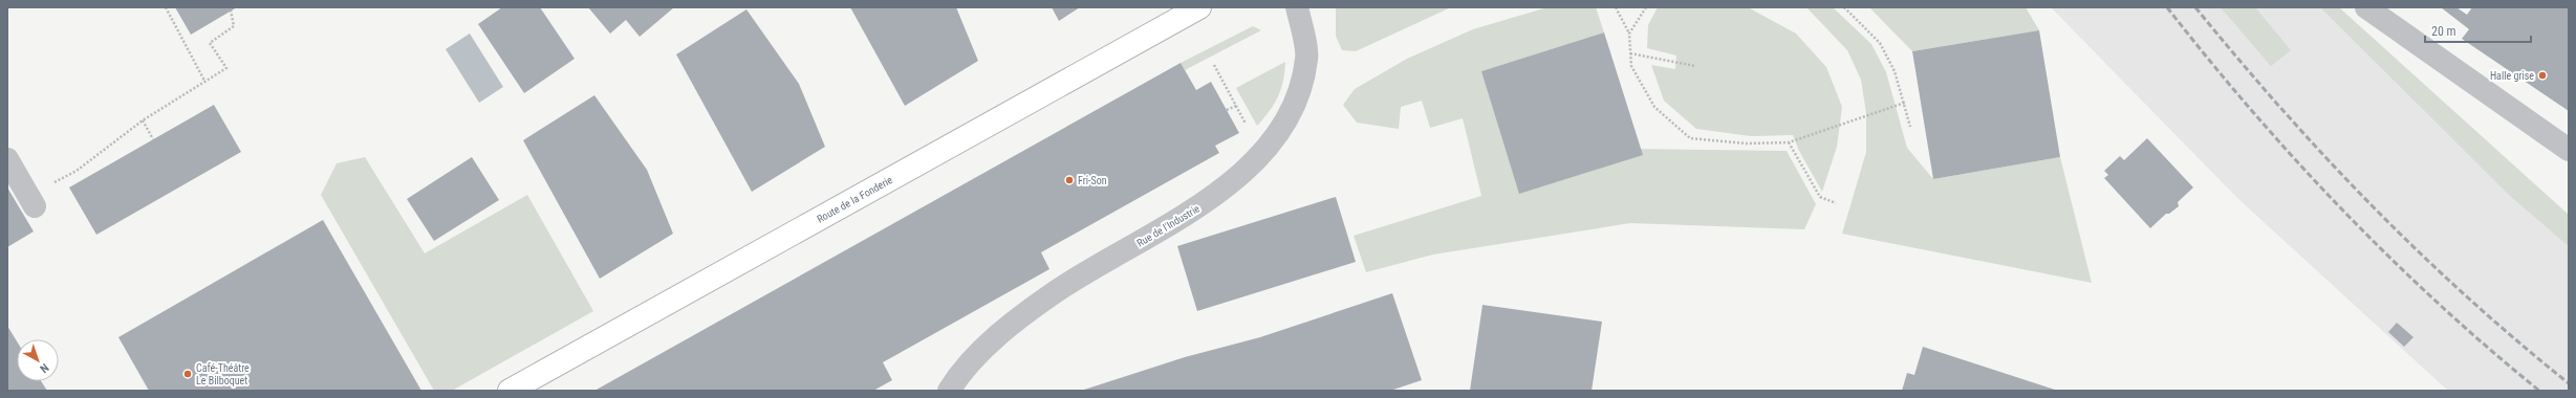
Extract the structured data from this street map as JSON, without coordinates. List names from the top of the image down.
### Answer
{
  "streets": {
    "main road": ["Route de la Fonderie"],
    "street": ["Rue de l'Industrie"]
  },
  "places": ["Halle grise", "Fri-Son", "Café-Théâtre Le Bilboquet"],
  "scale_bar": "20 m",
  "north": "bottom right"
}
